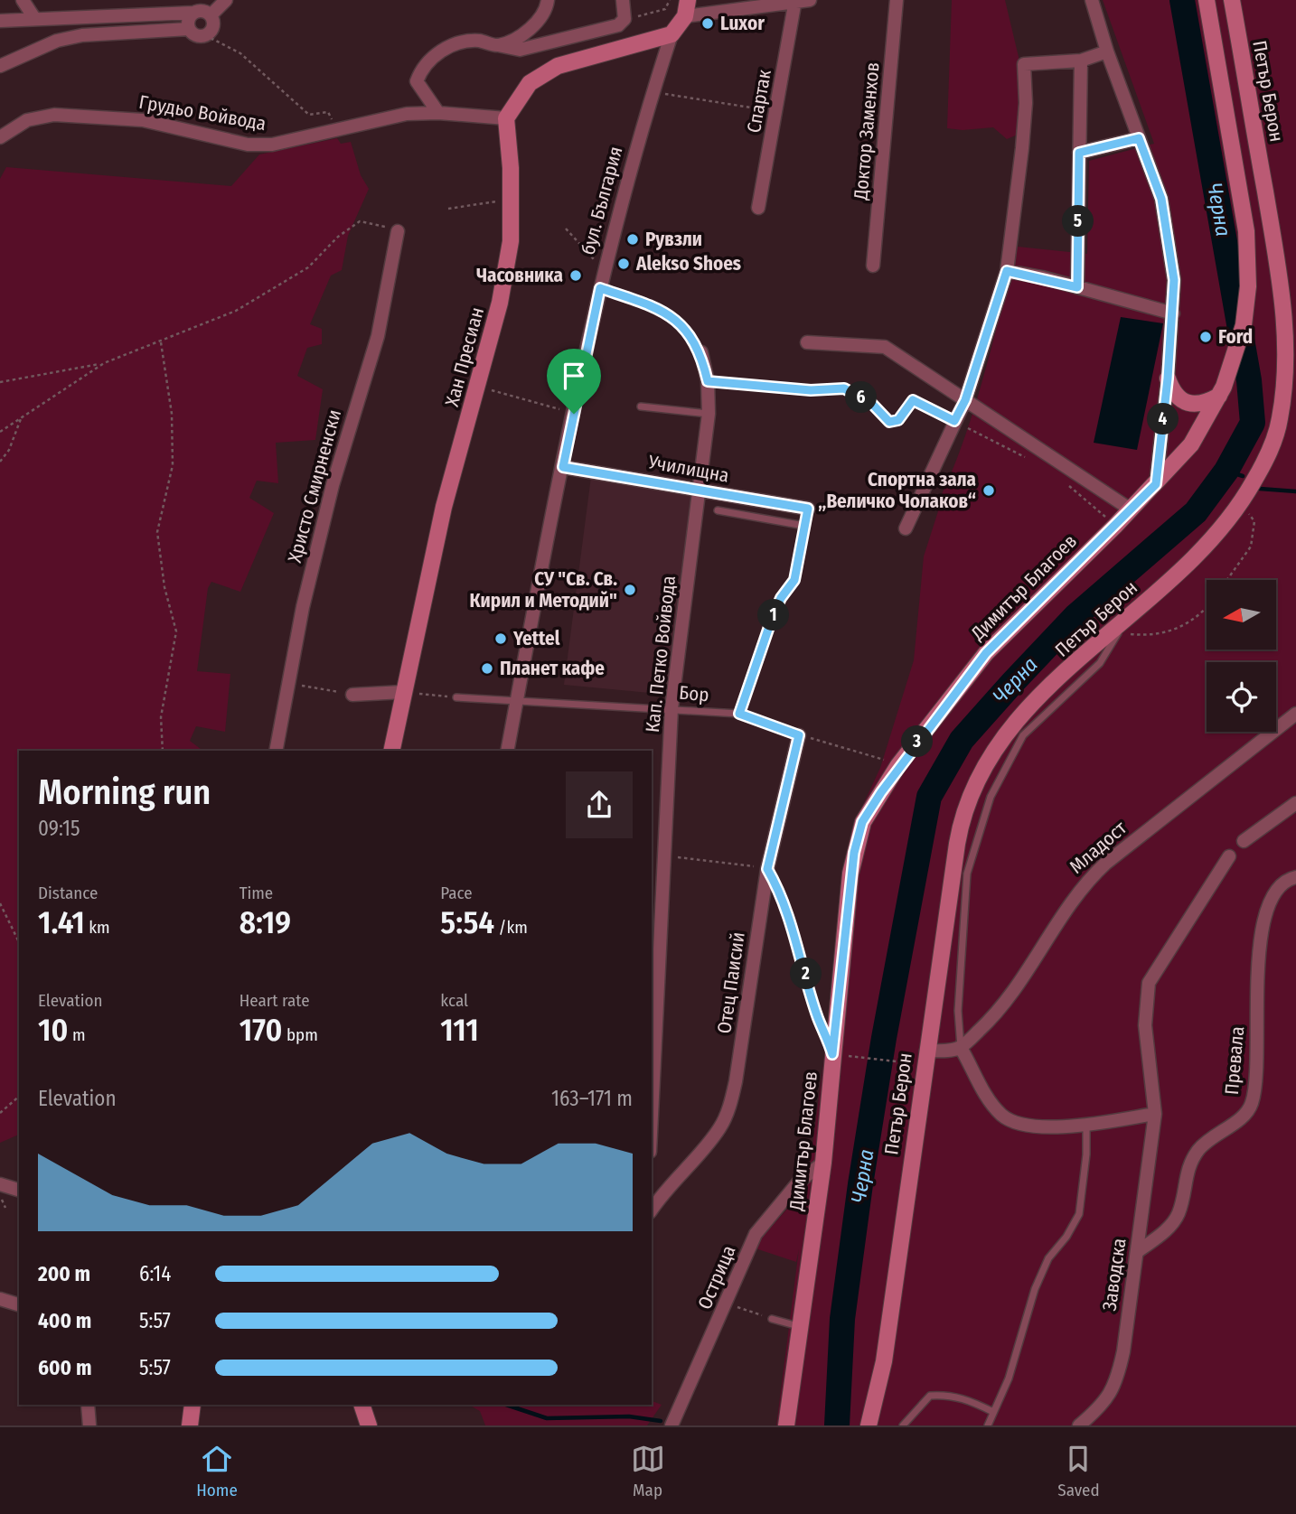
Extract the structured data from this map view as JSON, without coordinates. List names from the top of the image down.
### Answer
{
  "streets": {
    "main road": [
      "Петър Берон",
      "бул. България",
      "Хан Пресиан",
      "Димитър Благоев"
    ],
    "street": [
      "Спартак",
      "Грудьо Войвода",
      "Доктор Заменхов",
      "Училищна",
      "Христо Смирненски",
      "Кап. Петко Войвода",
      "Младост",
      "Отец Паисий",
      "Превала",
      "Заводска",
      "Острица"
    ],
    "lane": ["Бор"]
  },
  "crossings": [
    ["Грудьо Войвода", "Хан Пресиан"],
    ["бул. България", "Училищна"],
    ["бул. България", "Бор"],
    ["Училищна", "Кап. Петко Войвода"],
    ["Димитър Благоев", "Острица"],
    ["Кап. Петко Войвода", "Бор"],
    ["Превала", "Заводска"]
  ],
  "water": ["Черна"],
  "places": [
    "Luxor",
    "Рувзли",
    "Alekso Shoes",
    "Часовника",
    "Ford",
    "Спортна зала „Величко Чолаков“",
    "СУ \"Св. Св. Кирил и Методий\"",
    "Yettel",
    "Планет кафе"
  ],
  "north": "left",
  "page": {
    "pins": [
      "5",
      "6",
      "4",
      "1",
      "3",
      "2"
    ],
    "heading": ["Morning run", "09:15"],
    "stats": [
      ["Distance", "1.41 km"],
      ["Time", "8:19"],
      ["Pace", "5:54 /km"],
      ["Elevation", "10 m"],
      ["Heart rate", "170 bpm"],
      ["kcal", "111"]
    ],
    "chart": ["Elevation", "163–171 m"],
    "list": [
      {
        "name": "200 m",
        "note": "6:14"
      },
      {
        "name": "400 m",
        "note": "5:57"
      },
      {
        "name": "600 m",
        "note": "5:57"
      }
    ],
    "tabs": ["Home", "Map", "Saved"]
  }
}
